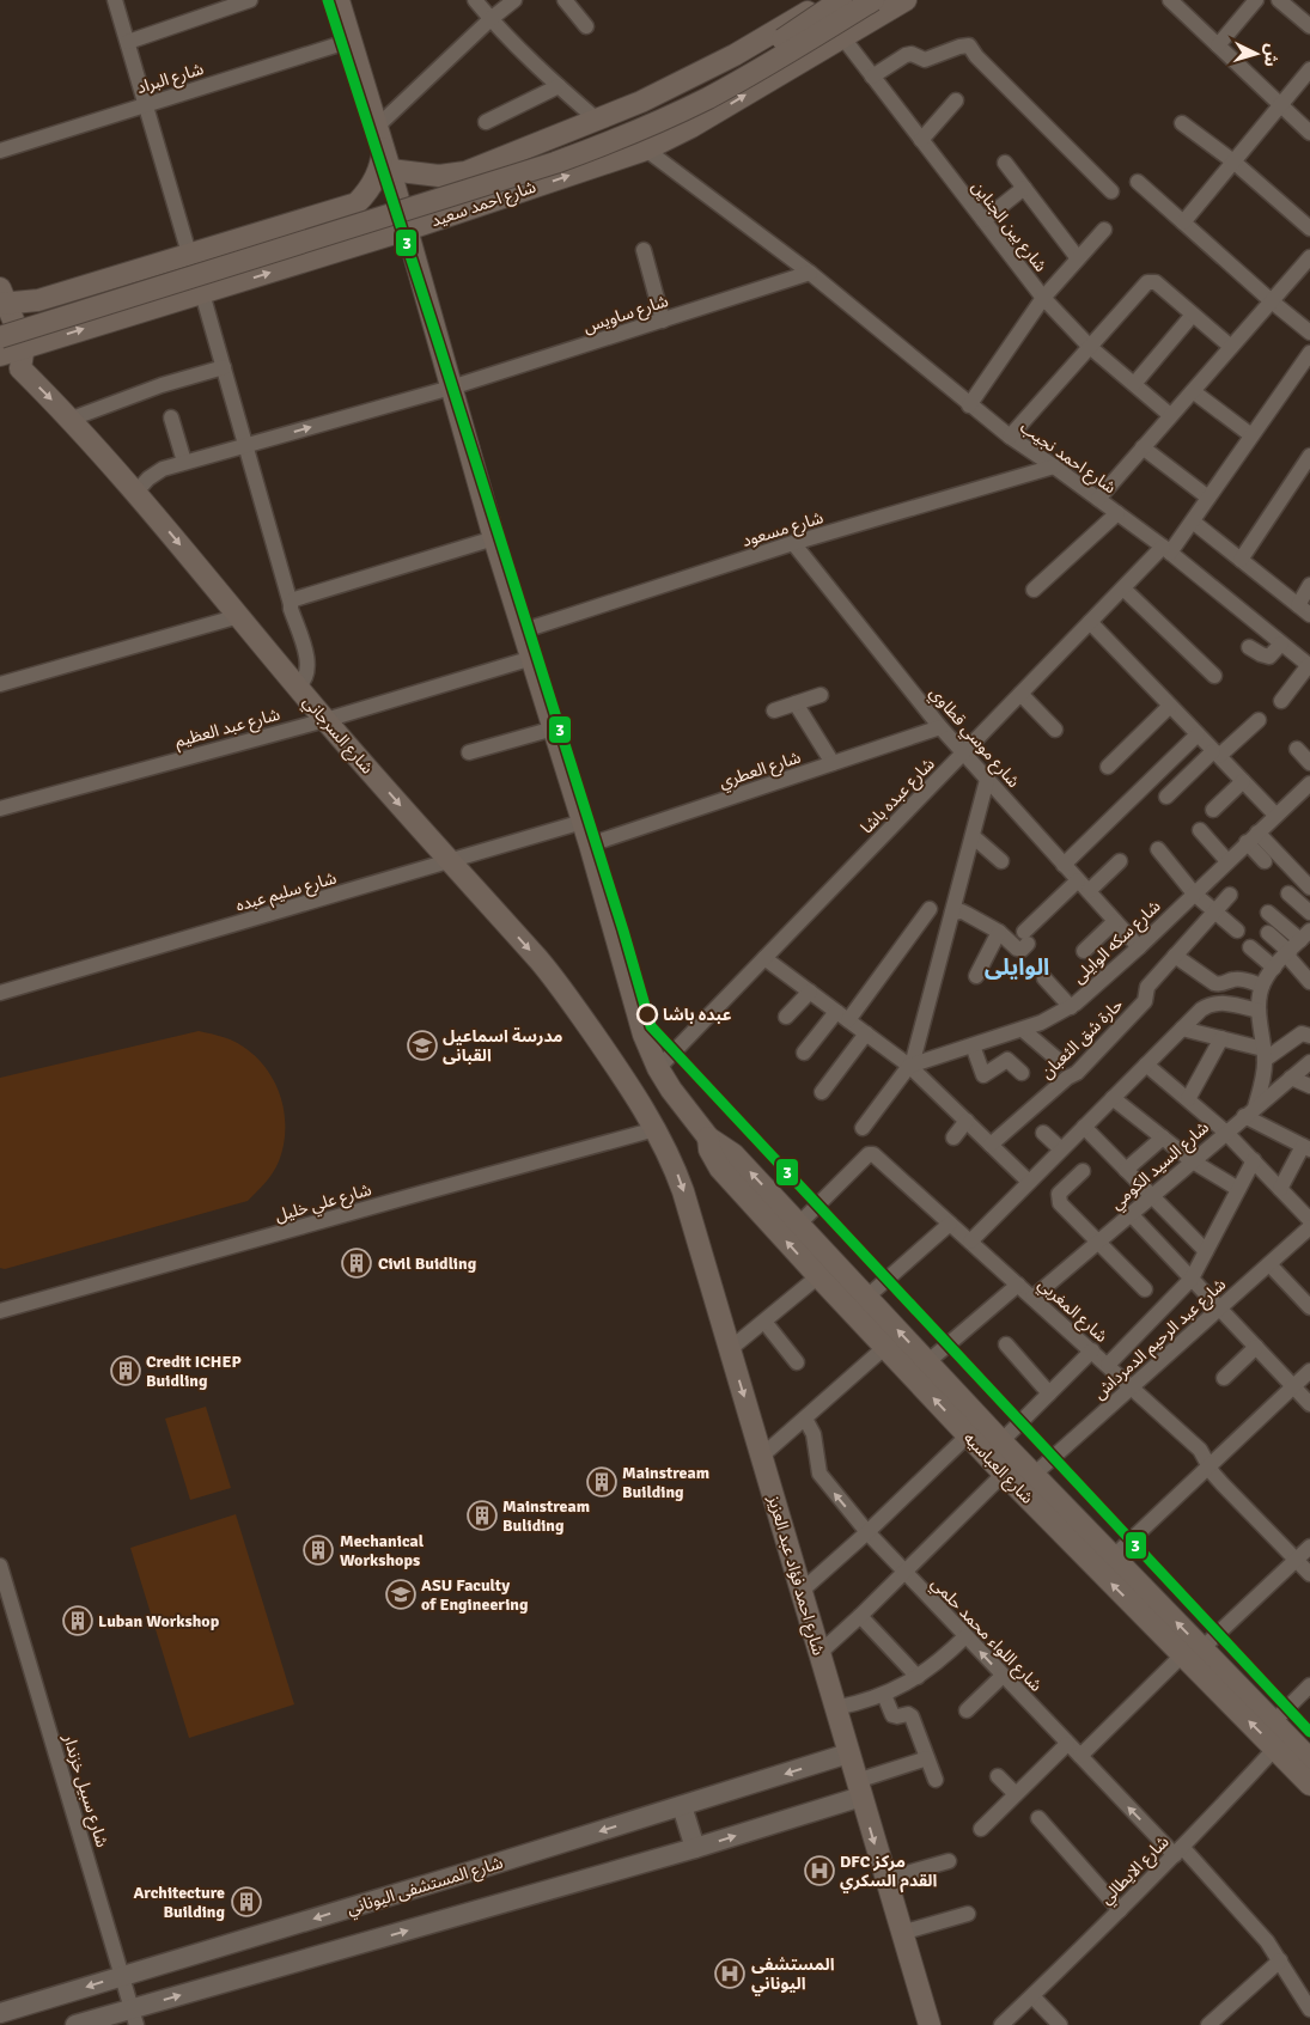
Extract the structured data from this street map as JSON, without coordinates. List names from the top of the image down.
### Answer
{
  "streets": {
    "main road": [
      "شارع احمد سعيد",
      "شارع السرجاني",
      "شارع العباسيه",
      "شارع احمد فؤاد عبد العزيز"
    ],
    "street": [
      "شارع البراد",
      "شارع بين الجناين",
      "شارع ساويس",
      "شارع احمد نجيب",
      "شارع مسعود",
      "شارع عبد العظيم",
      "شارع موسي قطاوي",
      "شارع العطري",
      "شارع عبده باشا",
      "شارع سليم عبده",
      "شارع سكه الوايلى",
      "حارة شق الثعبان",
      "شارع السيد الكومي",
      "شارع علي خليل",
      "شارع المغربي",
      "شارع عبد الرحيم الدمرداش",
      "شارع اللواء محمد حلمي",
      "شارع سبيل خزندار",
      "شارع الايطالي",
      "شارع المستشفى اليوناني"
    ]
  },
  "crossings": [
    ["شارع البراد", "شارع العباسيه"],
    ["شارع احمد سعيد", "شارع بين الجناين"],
    ["شارع احمد سعيد", "شارع احمد نجيب"],
    ["شارع احمد سعيد", "شارع السرجاني"],
    ["شارع احمد سعيد", "شارع العباسيه"],
    ["شارع ساويس", "شارع احمد نجيب"],
    ["شارع ساويس", "شارع السرجاني"],
    ["شارع ساويس", "شارع العباسيه"],
    ["شارع احمد نجيب", "شارع مسعود"],
    ["شارع احمد نجيب", "شارع عبده باشا"],
    ["شارع مسعود", "شارع موسي قطاوي"],
    ["شارع مسعود", "شارع العباسيه"],
    ["شارع عبد العظيم", "شارع السرجاني"],
    ["شارع عبد العظيم", "شارع العباسيه"],
    ["شارع السرجاني", "شارع سليم عبده"],
    ["شارع السرجاني", "شارع علي خليل"],
    ["شارع السرجاني", "شارع احمد فؤاد عبد العزيز"],
    ["شارع موسي قطاوي", "شارع العطري"],
    ["شارع موسي قطاوي", "شارع عبده باشا"],
    ["شارع موسي قطاوي", "شارع سكه الوايلى"],
    ["شارع العطري", "شارع العباسيه"],
    ["شارع عبده باشا", "شارع العباسيه"],
    ["شارع سليم عبده", "شارع العباسيه"],
    ["شارع السيد الكومي", "شارع المغربي"],
    ["شارع علي خليل", "شارع احمد فؤاد عبد العزيز"],
    ["شارع المغربي", "شارع عبد الرحيم الدمرداش"],
    ["شارع المغربي", "شارع العباسيه"],
    ["شارع عبد الرحيم الدمرداش", "شارع العباسيه"],
    ["شارع العباسيه", "شارع الايطالي"],
    ["شارع احمد فؤاد عبد العزيز", "شارع المستشفى اليوناني"],
    ["شارع اللواء محمد حلمي", "شارع الايطالي"],
    ["شارع سبيل خزندار", "شارع المستشفى اليوناني"]
  ],
  "one_way": ["شارع السرجاني", "شارع العباسيه", "شارع احمد فؤاد عبد العزيز"],
  "districts": ["الوايلى"],
  "places": {
    "other": ["عبده باشا"],
    "school or university": ["مدرسة اسماعيل القبانى", "ASU Faculty of Engineering"],
    "building": [
      "Civil Buidling",
      "Credit ICHEP Buidling",
      "Mainstream Building",
      "Mainstream Buliding",
      "Mechanical Workshops",
      "Luban Workshop",
      "Architecture Building"
    ],
    "hospital": ["DFC مركز القدم السكري", "المستشفى اليوناني"]
  },
  "lines": ["transit line 3"],
  "north": "right"
}
